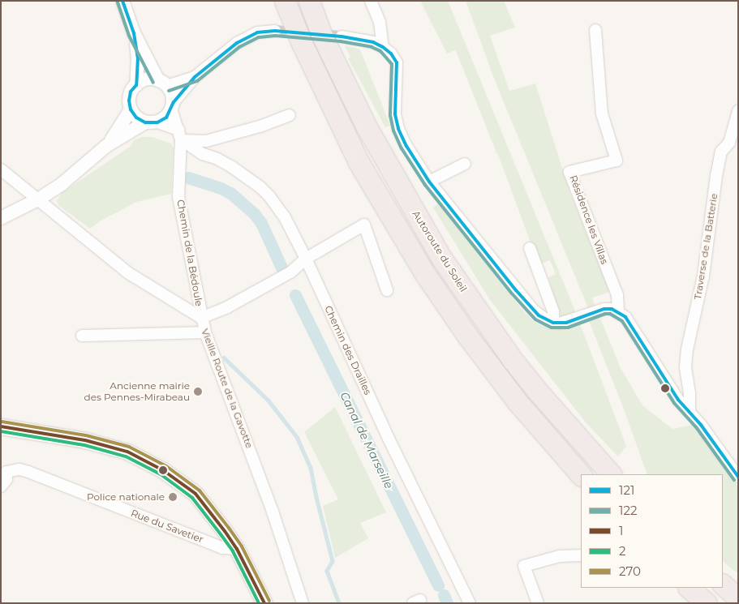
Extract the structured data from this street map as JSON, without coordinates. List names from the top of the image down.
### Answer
{
  "streets": {
    "highway": ["Autoroute du Soleil"],
    "street": [
      "Résidence les Villas",
      "Traverse de la Batterie",
      "Chemin de la Bédoule",
      "Chemin des Drailles",
      "Vieille Route de la Gavotte",
      "Rue du Savetier"
    ]
  },
  "crossings": [
    ["Chemin de la Bédoule", "Chemin des Drailles"],
    ["Chemin de la Bédoule", "Vieille Route de la Gavotte"]
  ],
  "water": ["Canal de Marseille"],
  "places": ["Ancienne mairie des Pennes-Mirabeau", "Police nationale"],
  "lines": [
    "transit line 121",
    "transit line 122",
    "transit line 270",
    "transit line 1",
    "transit line 2"
  ],
  "legend": [
    "121",
    "122",
    "1",
    "2",
    "270"
  ]
}
